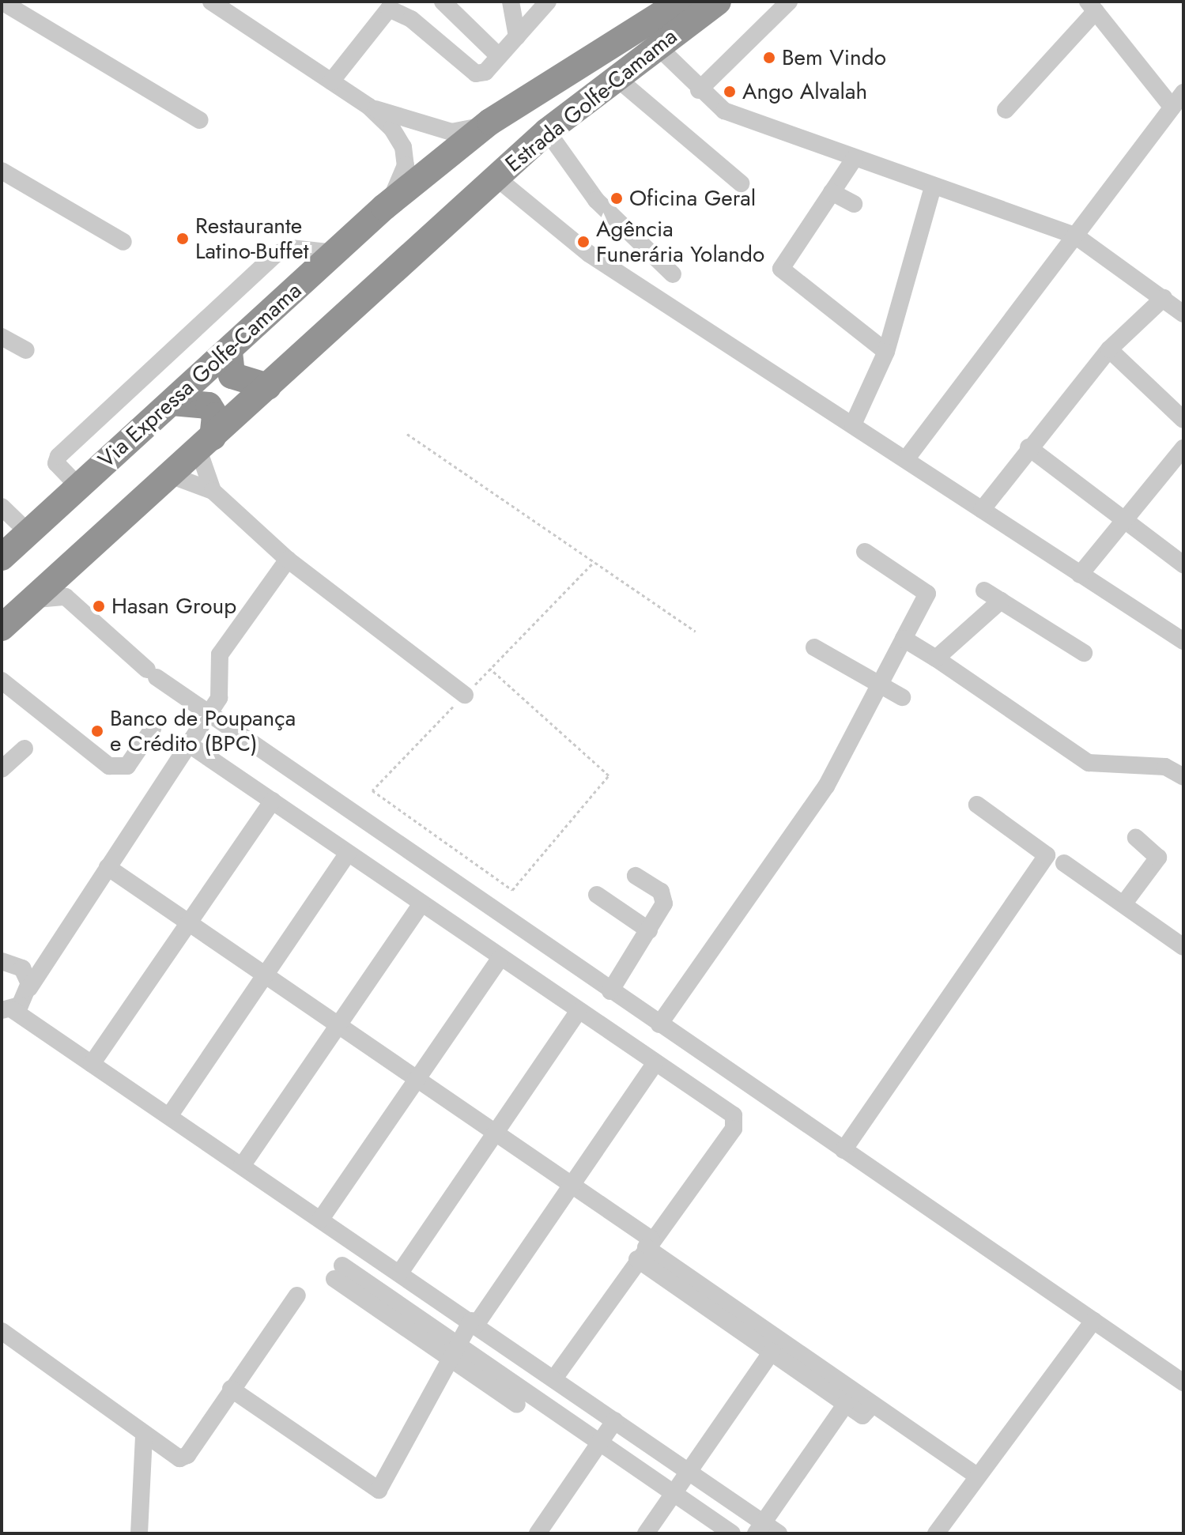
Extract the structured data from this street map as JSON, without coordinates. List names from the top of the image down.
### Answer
{
  "streets": {
    "highway": ["Estrada Golfe-Camama", "Via Expressa Golfe-Camama"]
  },
  "places": [
    "Bem Vindo",
    "Ango Alvalah",
    "Oficina Geral",
    "Restaurante Latino-Buffet",
    "Agência Funerária Yolando",
    "Hasan Group",
    "Banco de Poupança e Crédito (BPC)"
  ]
}
